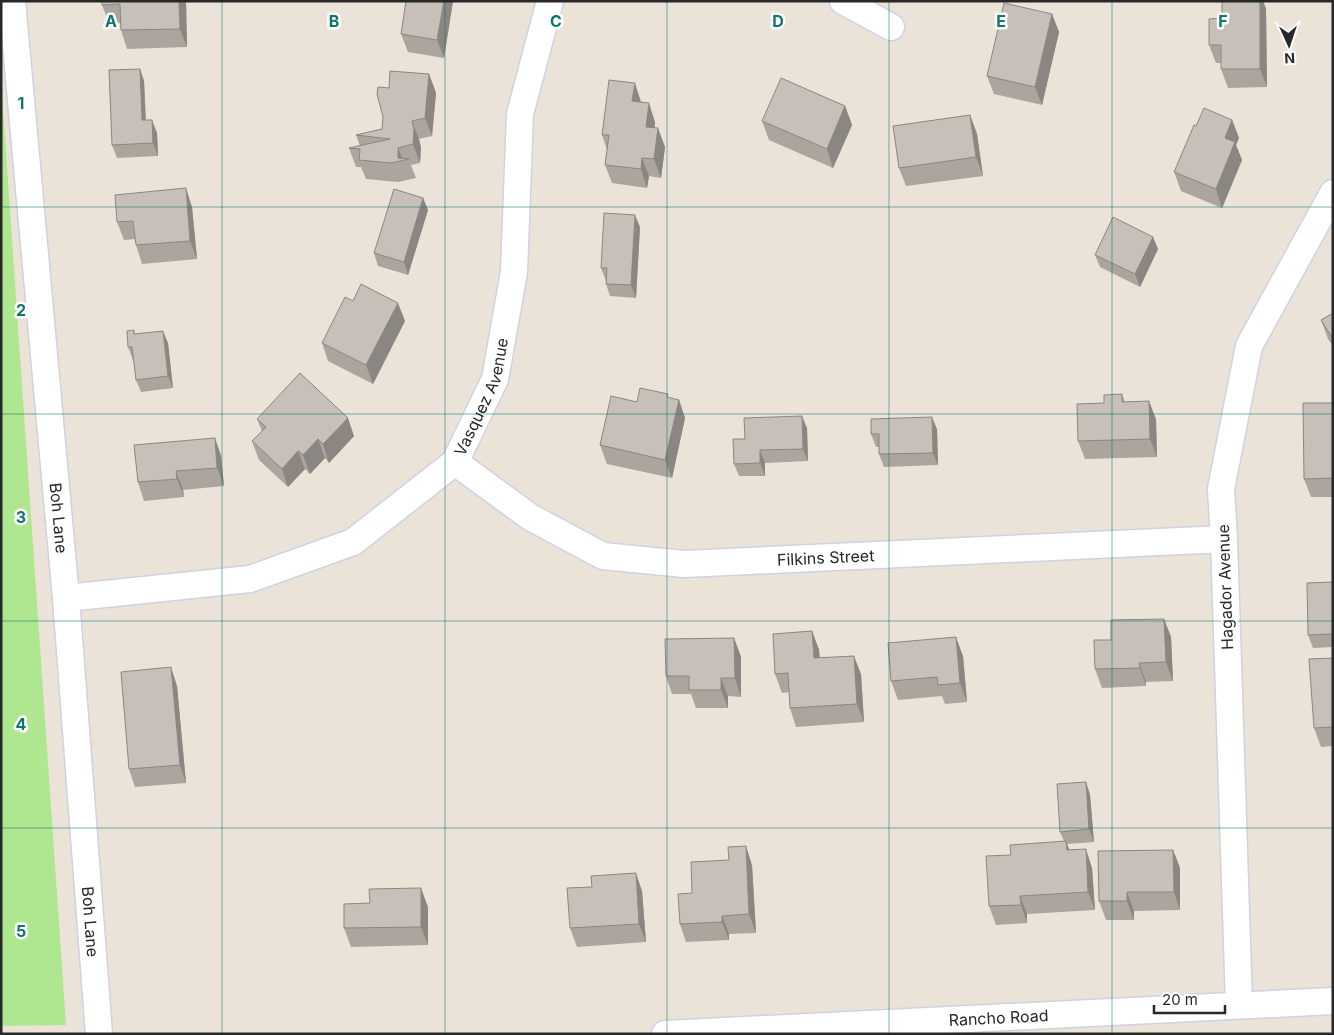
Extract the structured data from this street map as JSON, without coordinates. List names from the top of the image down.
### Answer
{
  "streets": {
    "street": [
      "Vasquez Avenue",
      "Boh Lane",
      "Filkins Street",
      "Hagador Avenue",
      "Rancho Road"
    ]
  },
  "crossings": [
    ["Vasquez Avenue", "Boh Lane"],
    ["Vasquez Avenue", "Filkins Street"],
    ["Filkins Street", "Hagador Avenue"],
    ["Hagador Avenue", "Rancho Road"]
  ],
  "scale_bar": "20 m",
  "north": "bottom",
  "grid": {
    "columns": [
      "A",
      "B",
      "C",
      "D",
      "E",
      "F"
    ],
    "rows": [
      "1",
      "2",
      "3",
      "4",
      "5"
    ]
  }
}
